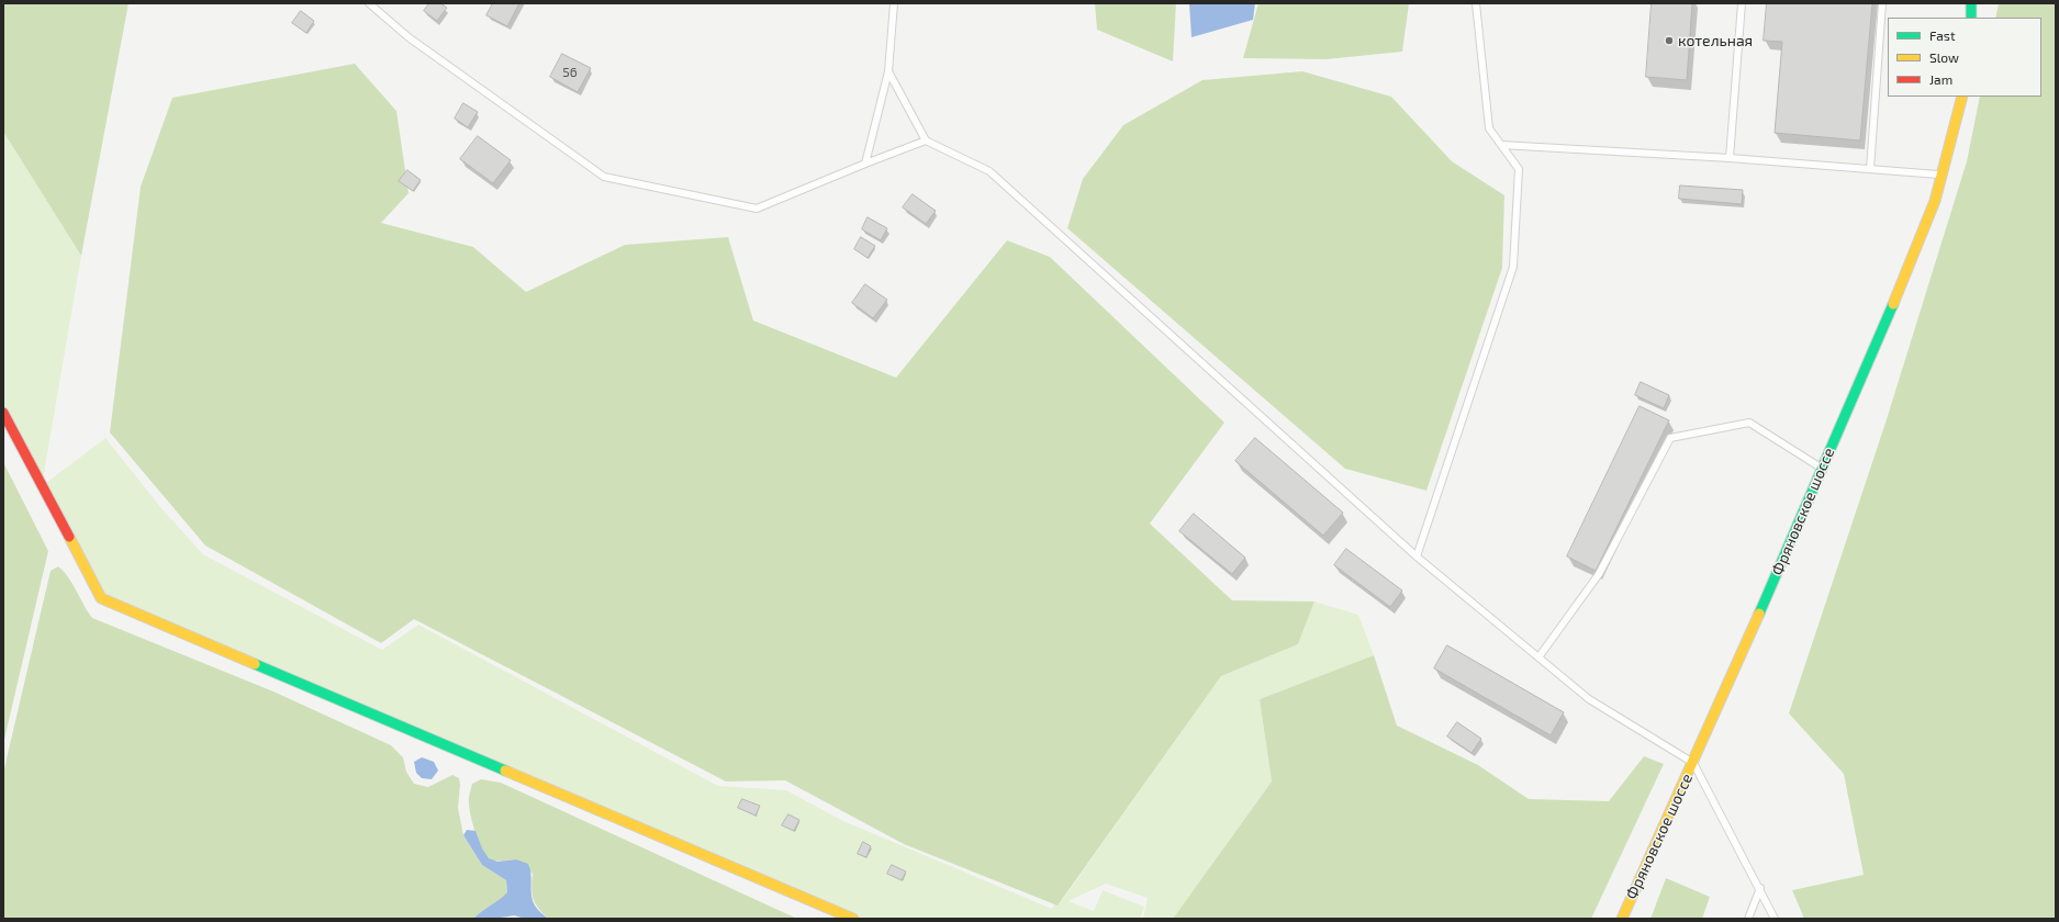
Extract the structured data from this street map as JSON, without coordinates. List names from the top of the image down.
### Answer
{
  "streets": {
    "street": ["Фряновское шоссе"]
  },
  "places": ["котельная"],
  "house_numbers": ["56"],
  "legend": ["Fast", "Slow", "Jam"]
}
